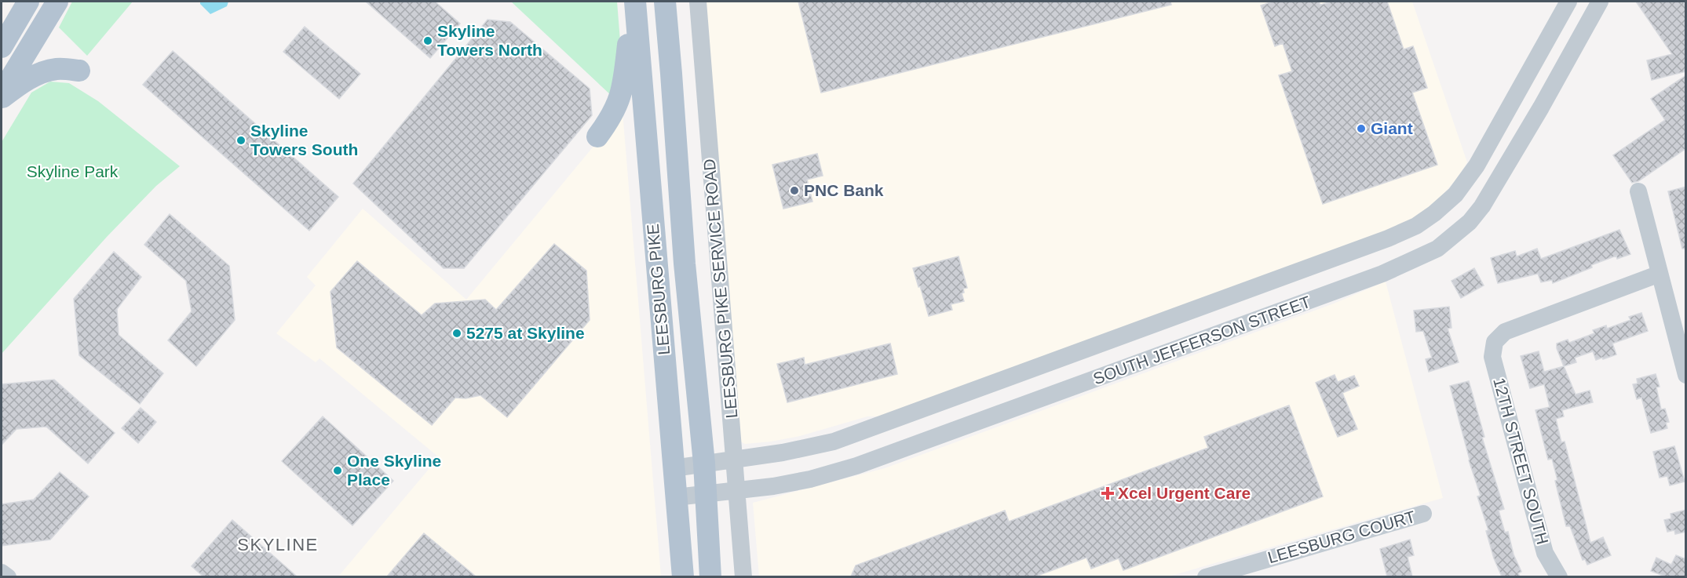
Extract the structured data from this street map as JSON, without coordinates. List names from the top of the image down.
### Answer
{
  "streets": {
    "main road": ["LEESBURG PIKE"],
    "street": [
      "LEESBURG PIKE SERVICE ROAD",
      "SOUTH JEFFERSON STREET",
      "12TH STREET SOUTH",
      "LEESBURG COURT"
    ]
  },
  "crossings": [
    ["LEESBURG PIKE SERVICE ROAD", "SOUTH JEFFERSON STREET"],
    ["LEESBURG PIKE", "SOUTH JEFFERSON STREET"]
  ],
  "districts": ["SKYLINE"],
  "parks": ["Skyline Park"],
  "places": {
    "other": [
      "Skyline Towers North",
      "Giant",
      "Skyline Towers South",
      "PNC Bank",
      "5275 at Skyline",
      "One Skyline Place"
    ],
    "health": ["Xcel Urgent Care"]
  }
}
